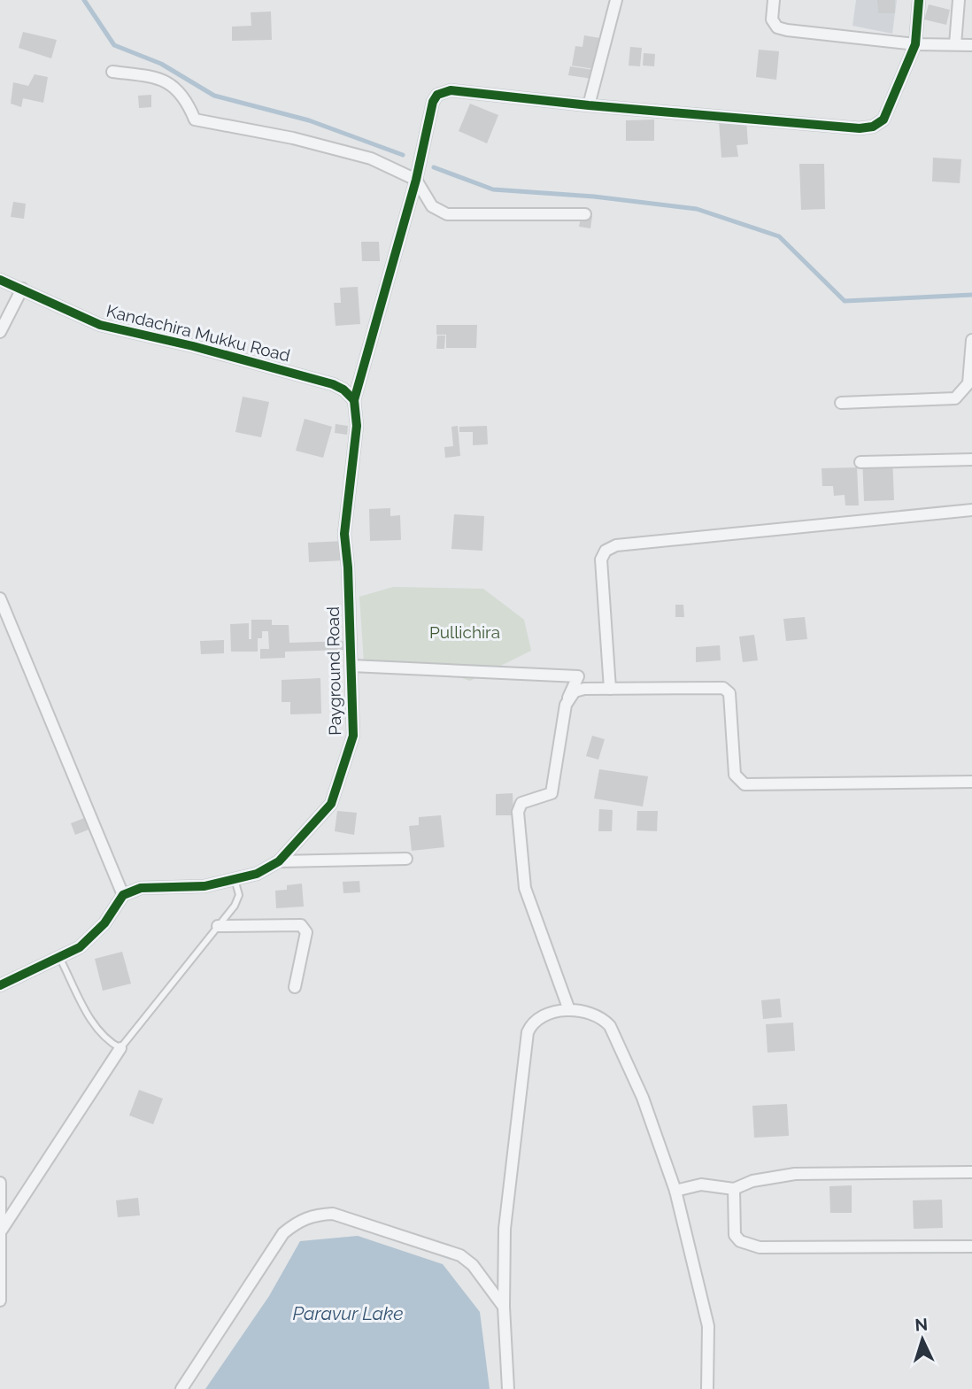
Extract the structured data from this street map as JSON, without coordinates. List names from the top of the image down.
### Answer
{
  "streets": {
    "street": ["Kandachira Mukku Road", "Payground Road"]
  },
  "crossings": [
    ["Kandachira Mukku Road", "Payground Road"]
  ],
  "water": ["Paravur Lake"],
  "parks": ["Pullichira"],
  "north": "top"
}
